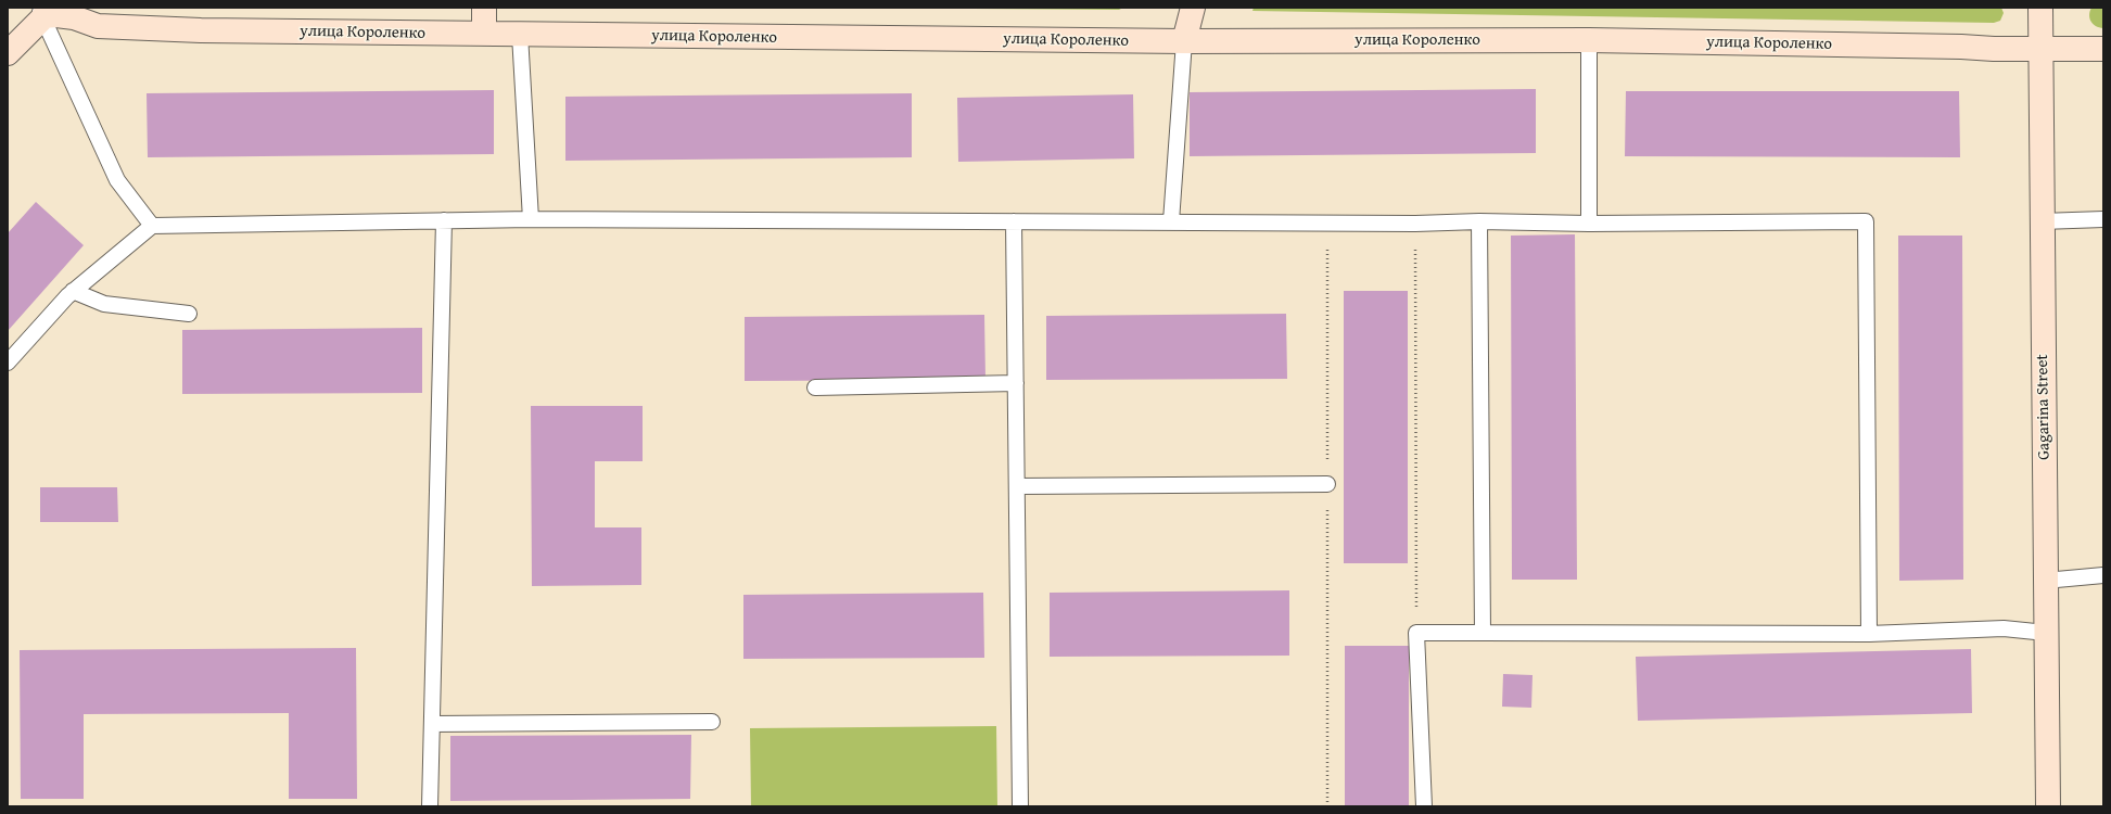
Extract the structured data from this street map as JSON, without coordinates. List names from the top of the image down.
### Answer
{
  "streets": {
    "street": ["улица Короленко", "Gagarina Street"]
  },
  "crossings": [
    ["улица Короленко", "Gagarina Street"]
  ]
}
